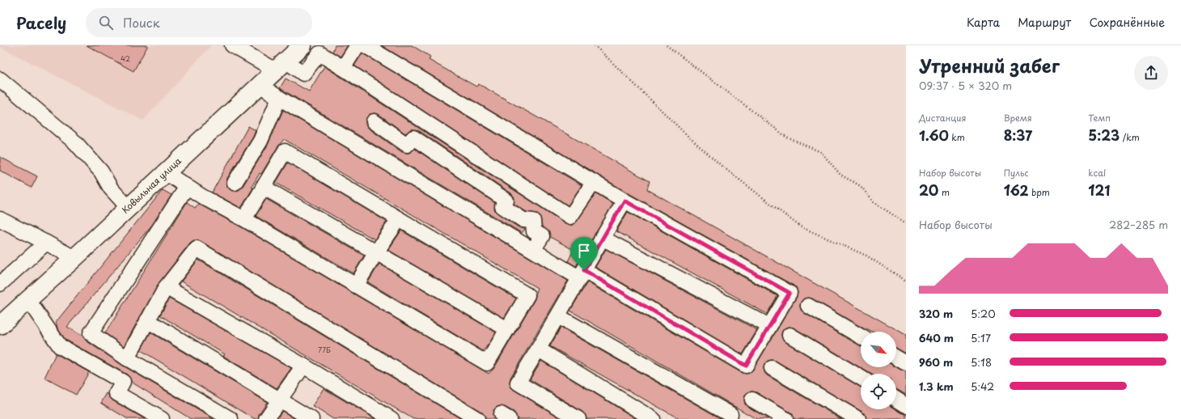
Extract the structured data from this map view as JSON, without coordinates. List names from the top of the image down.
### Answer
{
  "streets": {
    "main road": ["Ковыльная улица"]
  },
  "house_numbers": ["42", "77Б"],
  "north": "bottom right",
  "page": {
    "header": "Pacely",
    "search": "Поиск",
    "nav": ["Карта", "Маршрут", "Сохранённые"],
    "heading": ["Утренний забег", "09:37 · 5 × 320 m"],
    "stats": [
      ["Дистанция", "1.60 km"],
      ["Время", "8:37"],
      ["Темп", "5:23 /km"],
      ["Набор высоты", "20 m"],
      ["Пульс", "162 bpm"],
      ["kcal", "121"]
    ],
    "chart": ["Набор высоты", "282–285 m"],
    "list": [
      {
        "name": "320 m",
        "note": "5:20"
      },
      {
        "name": "640 m",
        "note": "5:17"
      },
      {
        "name": "960 m",
        "note": "5:18"
      },
      {
        "name": "1.3 km",
        "note": "5:42"
      }
    ]
  }
}
